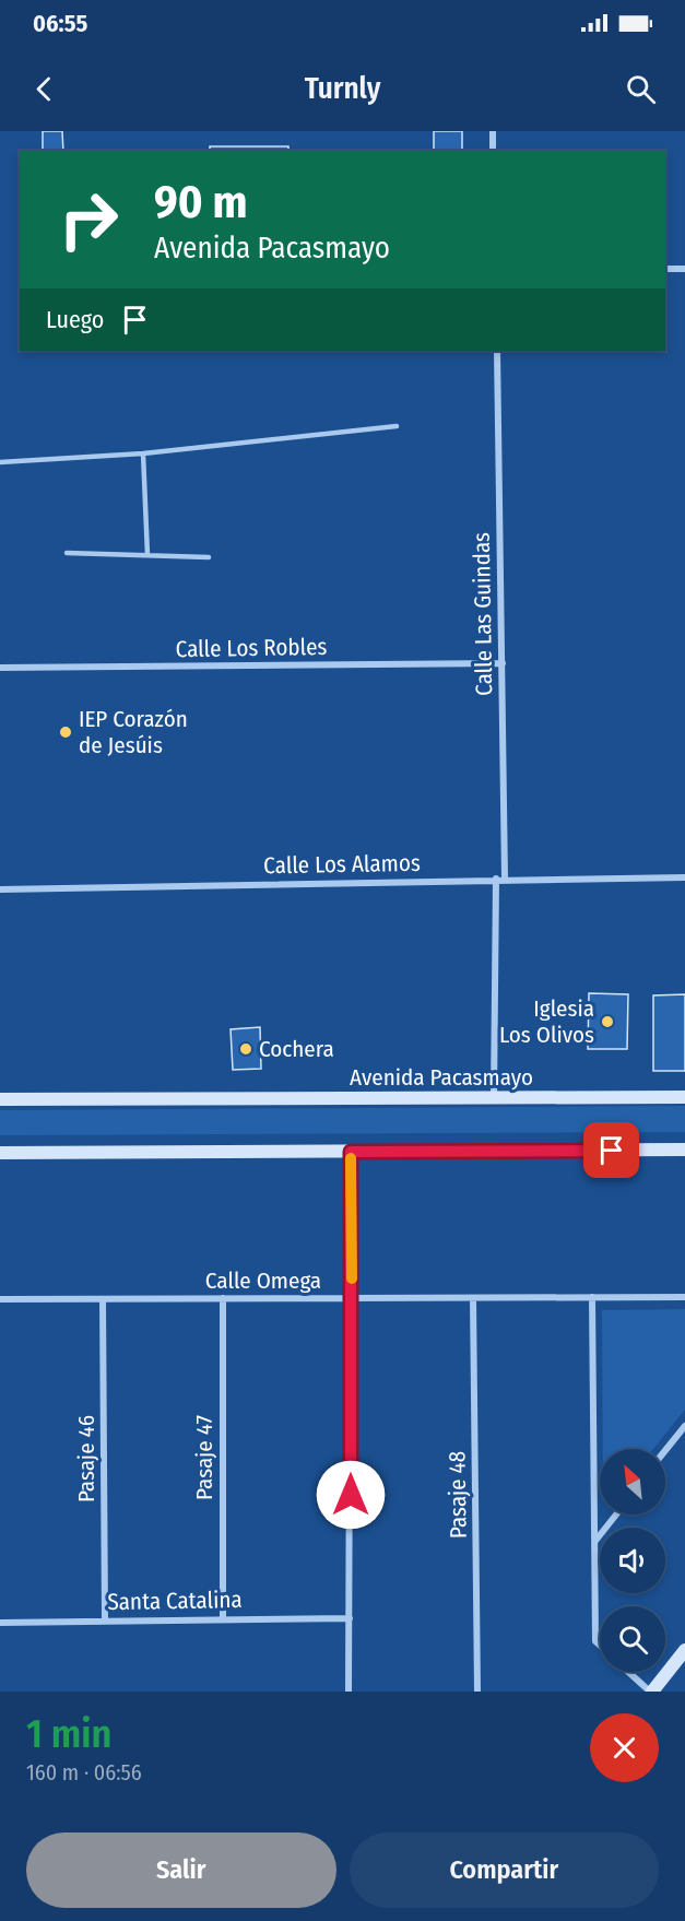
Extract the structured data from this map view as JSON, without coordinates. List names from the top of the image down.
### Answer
{
  "streets": {
    "main road": ["Avenida Pacasmayo"],
    "street": [
      "Calle Las Guindas",
      "Calle Los Robles",
      "Calle Los Alamos",
      "Calle Omega",
      "Pasaje 47",
      "Pasaje 46",
      "Pasaje 48",
      "Santa Catalina"
    ]
  },
  "crossings": [
    ["Calle Las Guindas", "Calle Los Robles"],
    ["Calle Las Guindas", "Calle Los Alamos"],
    ["Calle Omega", "Pasaje 47"],
    ["Calle Omega", "Pasaje 46"],
    ["Calle Omega", "Pasaje 48"],
    ["Pasaje 47", "Santa Catalina"],
    ["Pasaje 46", "Santa Catalina"]
  ],
  "places": ["IEP Corazón de Jesúis", "Iglesia Los Olivos", "Cochera"],
  "north": "top left",
  "page": {
    "status": "06:55",
    "header": "Turnly",
    "turn": ["90 m", "Avenida Pacasmayo"],
    "then": "Luego",
    "heading": ["1 min", "160 m · 06:56"],
    "buttons": ["Salir", "Compartir"]
  }
}
